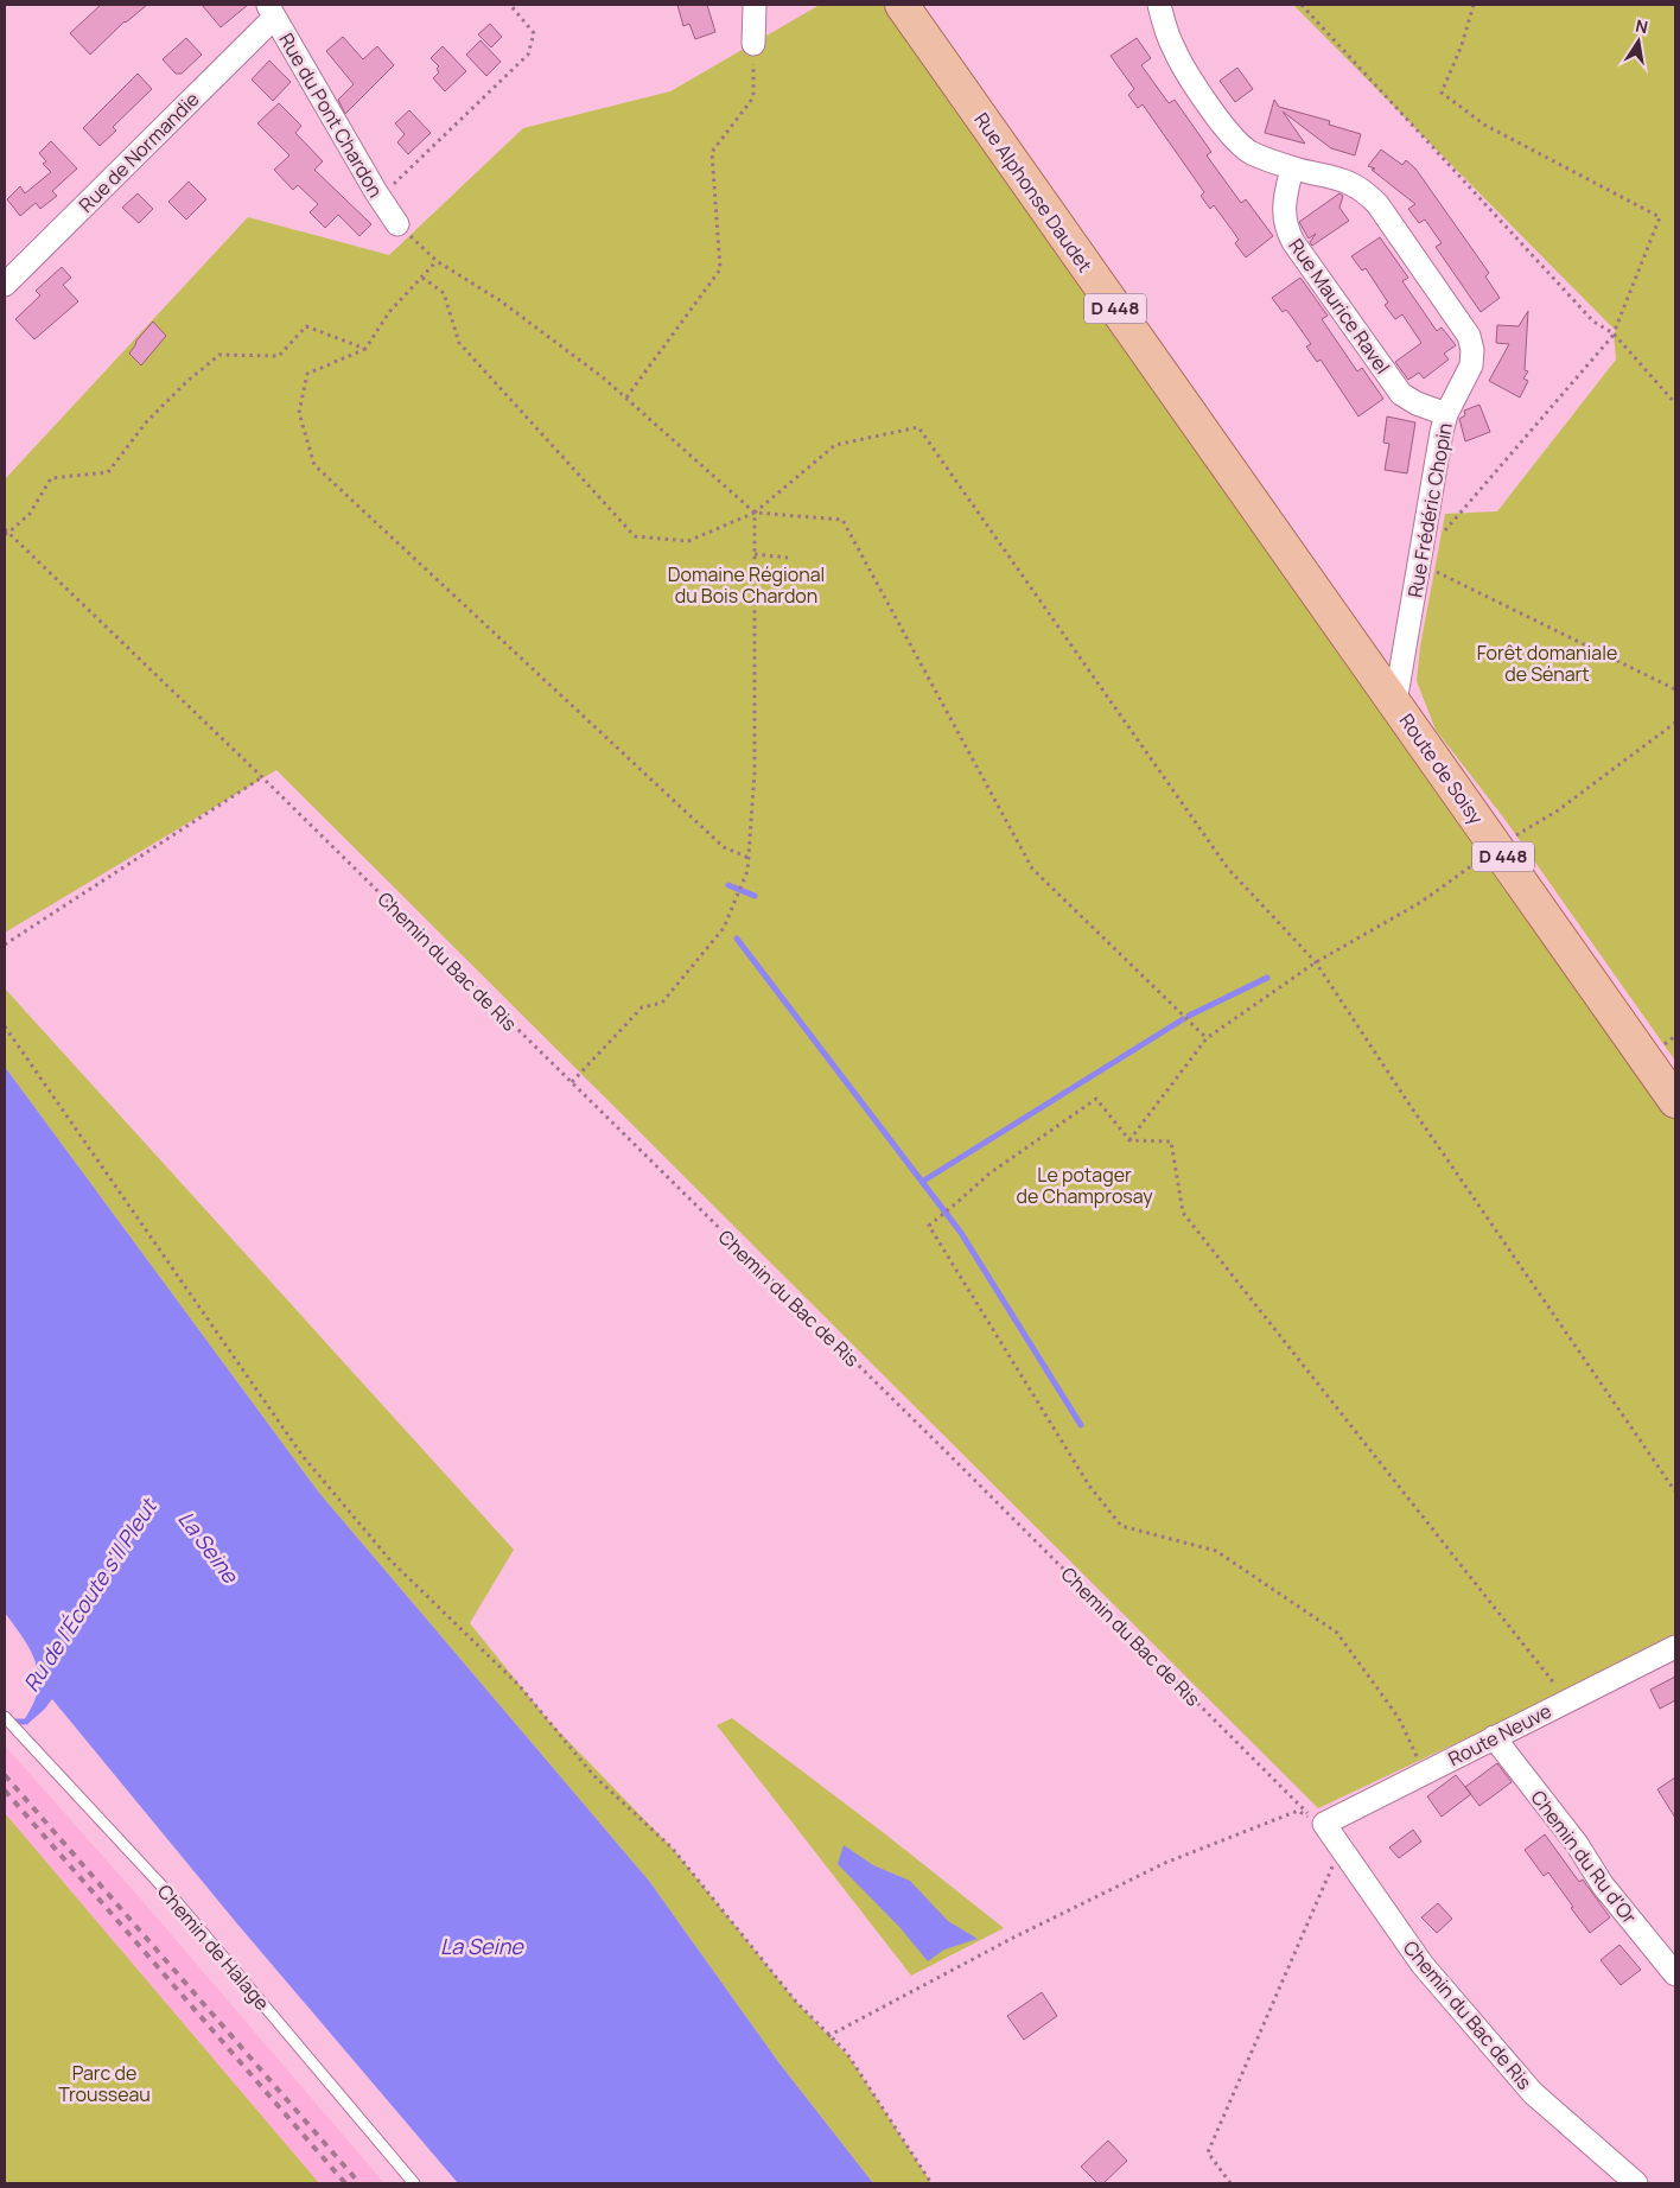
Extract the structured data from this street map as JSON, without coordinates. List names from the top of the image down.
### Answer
{
  "streets": {
    "main road": ["Rue Alphonse Daudet", "D 448", "Route de Soisy"],
    "street": [
      "Rue du Pont Chardon",
      "Rue de Normandie",
      "Rue Maurice Ravel",
      "Rue Frédéric Chopin",
      "Chemin du Bac de Ris",
      "Route Neuve",
      "Chemin du Ru d'Or"
    ],
    "lane": ["Chemin de Halage"]
  },
  "crossings": [
    ["Rue du Pont Chardon", "Rue de Normandie"],
    ["Rue Alphonse Daudet", "Route de Soisy"],
    ["Rue Maurice Ravel", "Rue Frédéric Chopin"],
    ["Rue Frédéric Chopin", "Route de Soisy"],
    ["Chemin du Bac de Ris", "Route Neuve"],
    ["Route Neuve", "Chemin du Ru d'Or"]
  ],
  "water": ["La Seine", "Ru de l'Écoute s'Il Pleut"],
  "parks": [
    "Domaine Régional du Bois Chardon",
    "Forêt domaniale de Sénart",
    "Le potager de Champrosay",
    "Parc de Trousseau"
  ],
  "north": "top"
}
